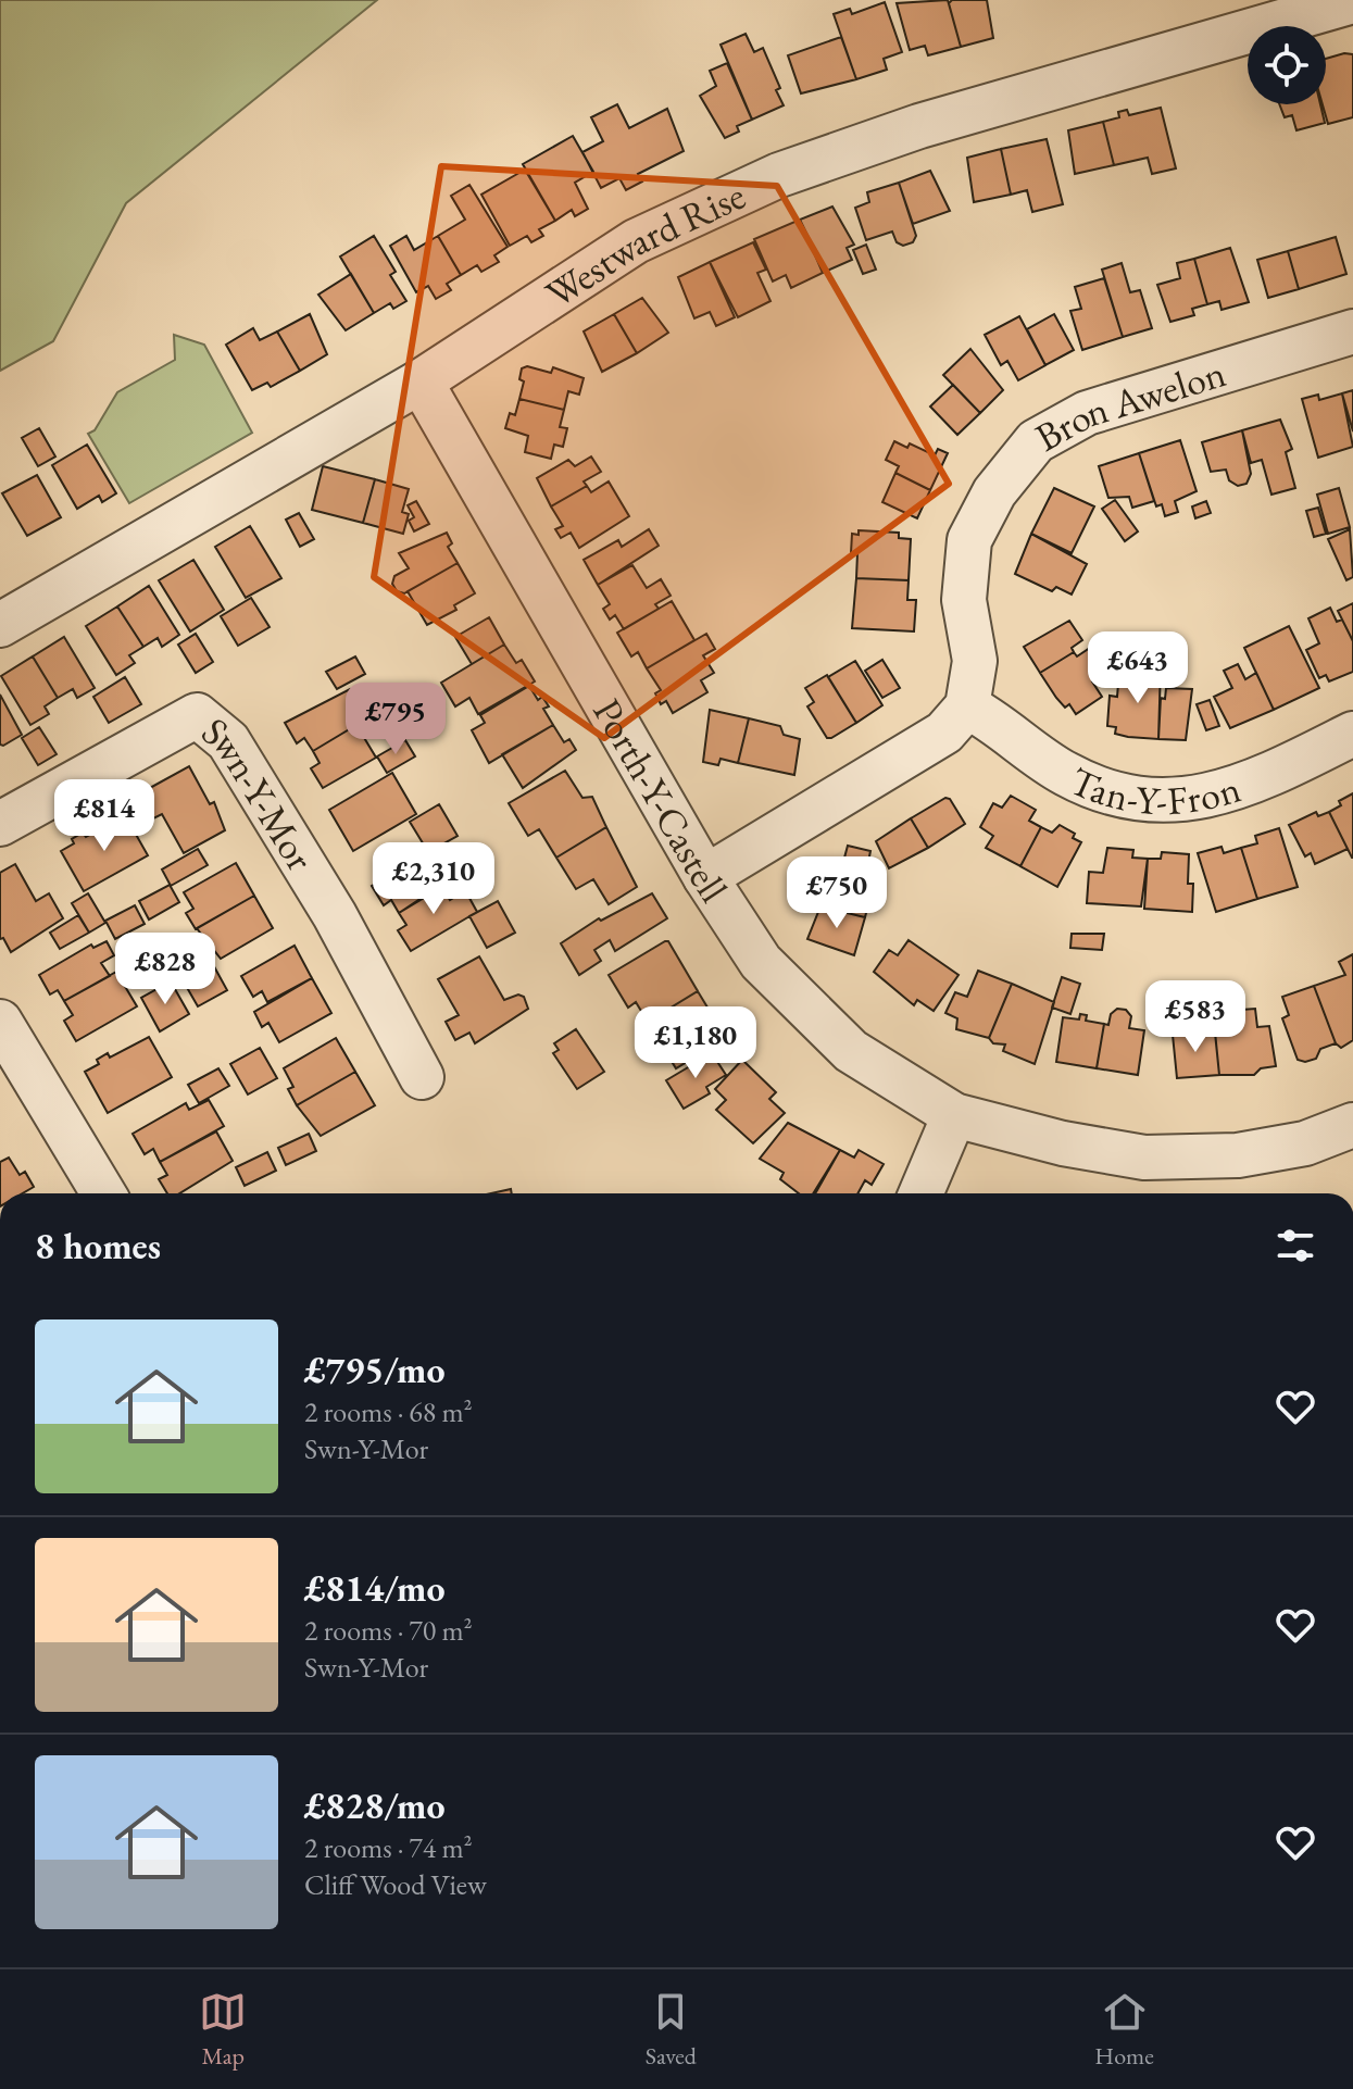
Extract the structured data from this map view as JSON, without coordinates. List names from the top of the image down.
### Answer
{
  "streets": {
    "street": [
      "Westward Rise",
      "Bron Awelon",
      "Tan-Y-Fron",
      "Porth-Y-Castell",
      "Swn-Y-Mor"
    ]
  },
  "crossings": [
    ["Westward Rise", "Porth-Y-Castell"],
    ["Bron Awelon", "Tan-Y-Fron"]
  ],
  "page": {
    "price": [
      "£643",
      "£795",
      "£814",
      "£2,310",
      "£750",
      "£828",
      "£583",
      "£1,180"
    ],
    "heading": "8 homes",
    "list": [
      {
        "name": "£795/mo",
        "note": "2 rooms · 68 m² · Swn-Y-Mor"
      },
      {
        "name": "£814/mo",
        "note": "2 rooms · 70 m² · Swn-Y-Mor"
      },
      {
        "name": "£828/mo",
        "note": "2 rooms · 74 m² · Cliff Wood View"
      }
    ],
    "tabs": ["Map", "Saved", "Home"]
  }
}
